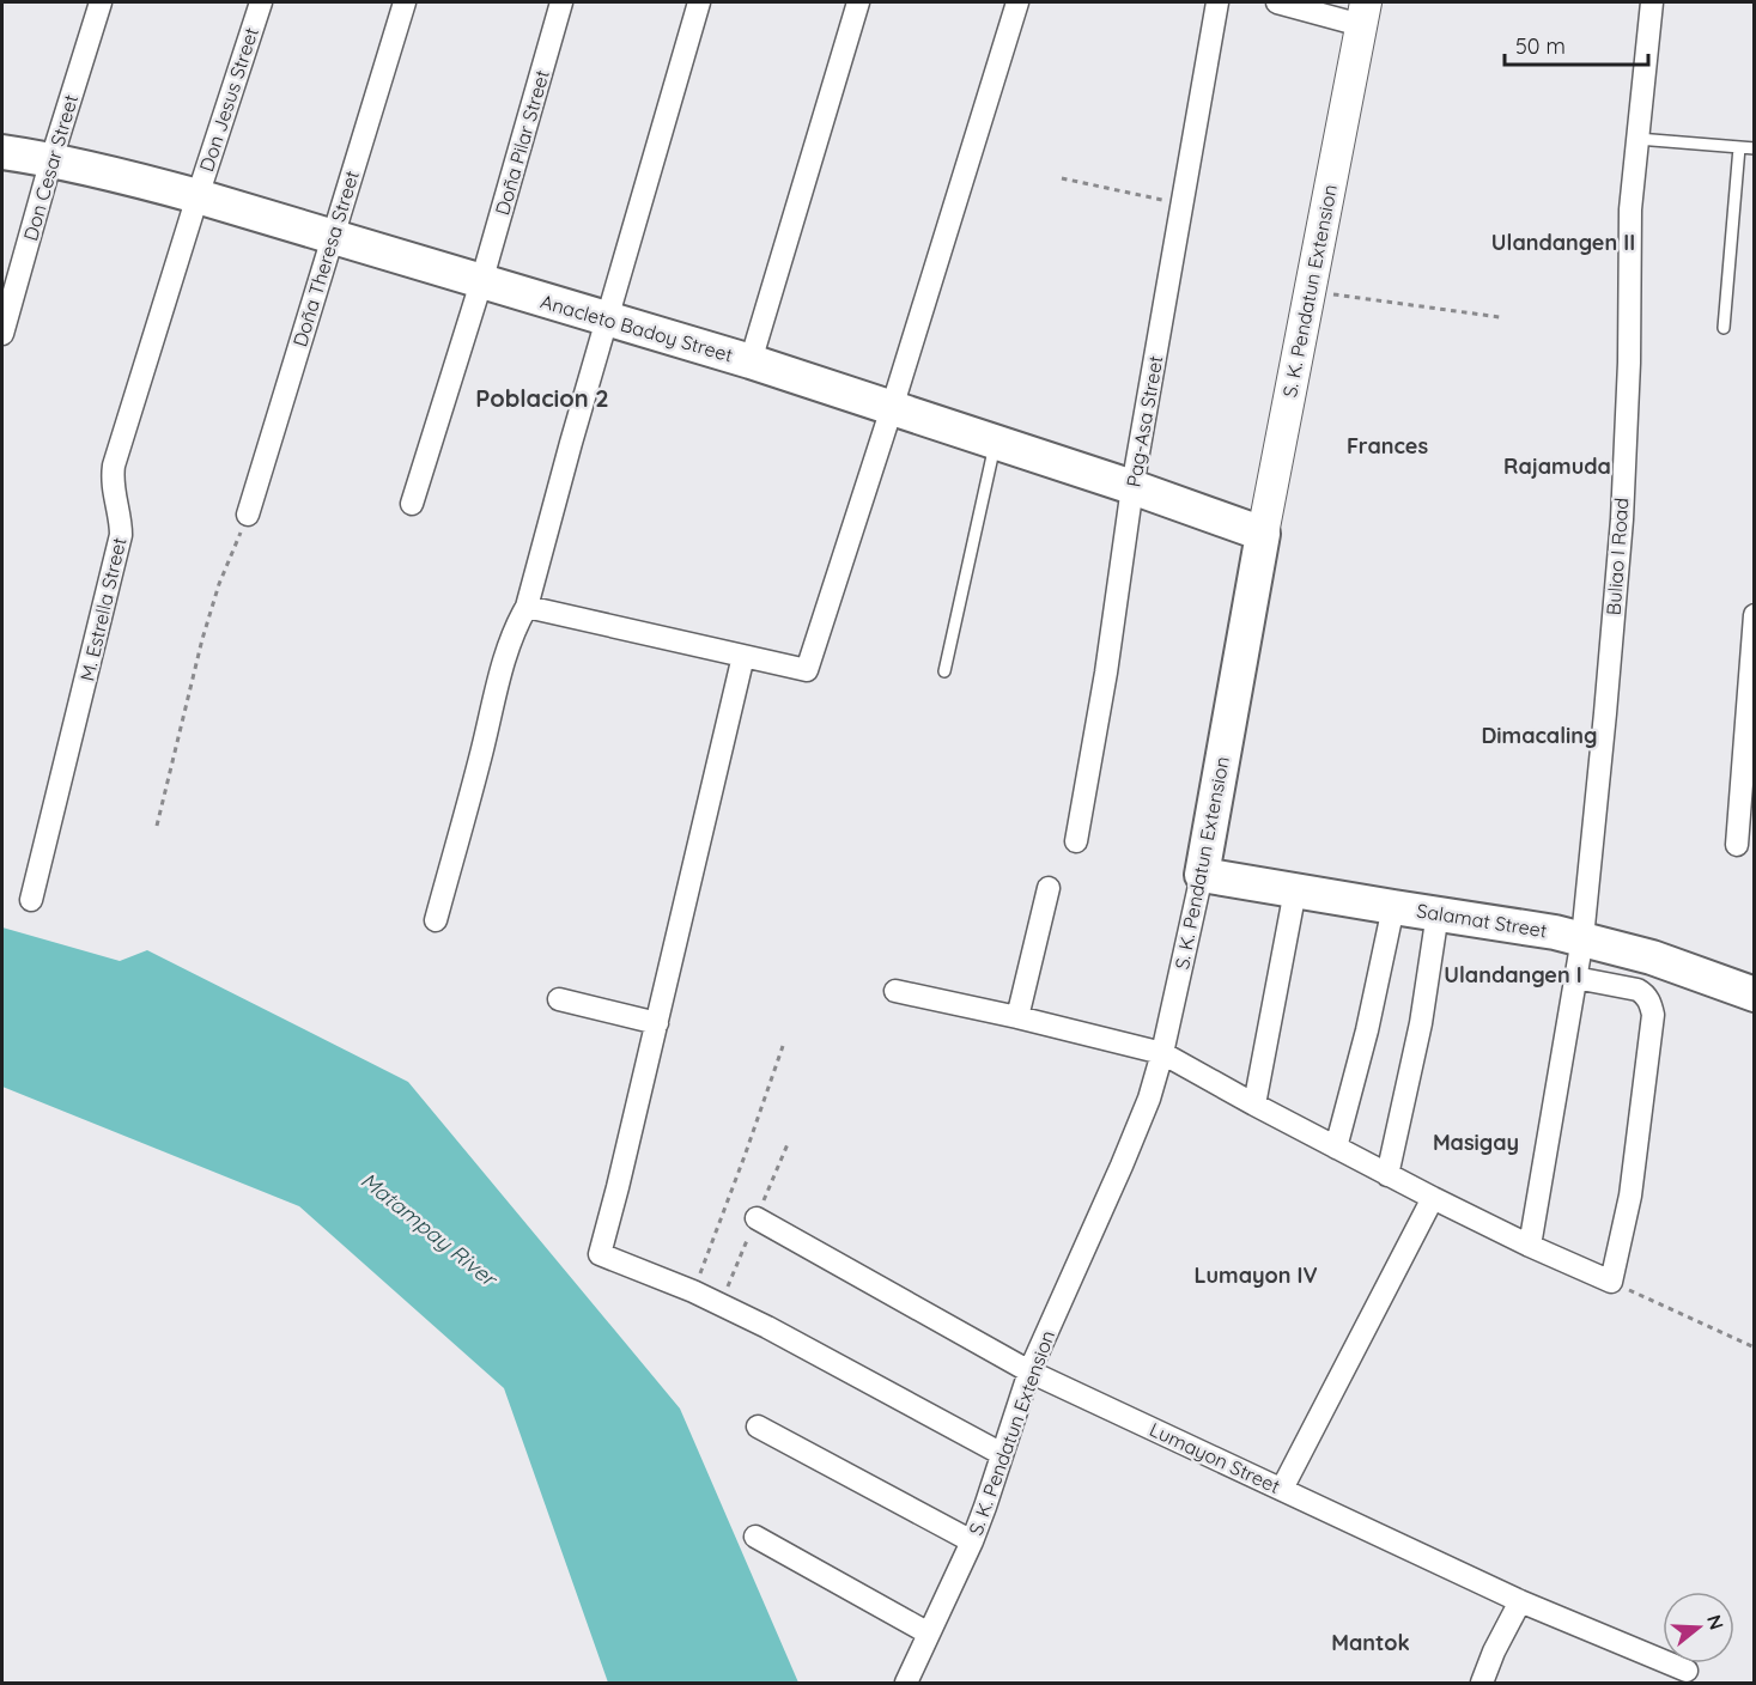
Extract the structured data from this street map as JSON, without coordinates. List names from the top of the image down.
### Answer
{
  "streets": {
    "main road": ["S. K. Pendatun Extension", "Anacleto Badoy Street", "Salamat Street"],
    "street": [
      "Don Jesus Street",
      "Doña Pilar Street",
      "Don Cesar Street",
      "Doña Theresa Street",
      "Pag-Asa Street",
      "Buliao I Road",
      "M. Estrella Street",
      "Lumayon Street"
    ]
  },
  "crossings": [
    ["Don Jesus Street", "Anacleto Badoy Street"],
    ["Don Jesus Street", "M. Estrella Street"],
    ["Doña Pilar Street", "Anacleto Badoy Street"],
    ["Don Cesar Street", "Anacleto Badoy Street"],
    ["Doña Theresa Street", "Anacleto Badoy Street"],
    ["S. K. Pendatun Extension", "Anacleto Badoy Street"],
    ["S. K. Pendatun Extension", "Salamat Street"],
    ["S. K. Pendatun Extension", "Lumayon Street"],
    ["Anacleto Badoy Street", "Pag-Asa Street"],
    ["Anacleto Badoy Street", "M. Estrella Street"],
    ["Buliao I Road", "Salamat Street"]
  ],
  "districts": [
    "Ulandangen II",
    "Poblacion 2",
    "Frances",
    "Rajamuda",
    "Dimacaling",
    "Ulandangen I",
    "Masigay",
    "Lumayon IV",
    "Mantok"
  ],
  "water": ["Matampay River"],
  "scale_bar": "50 m",
  "north": "right"
}
